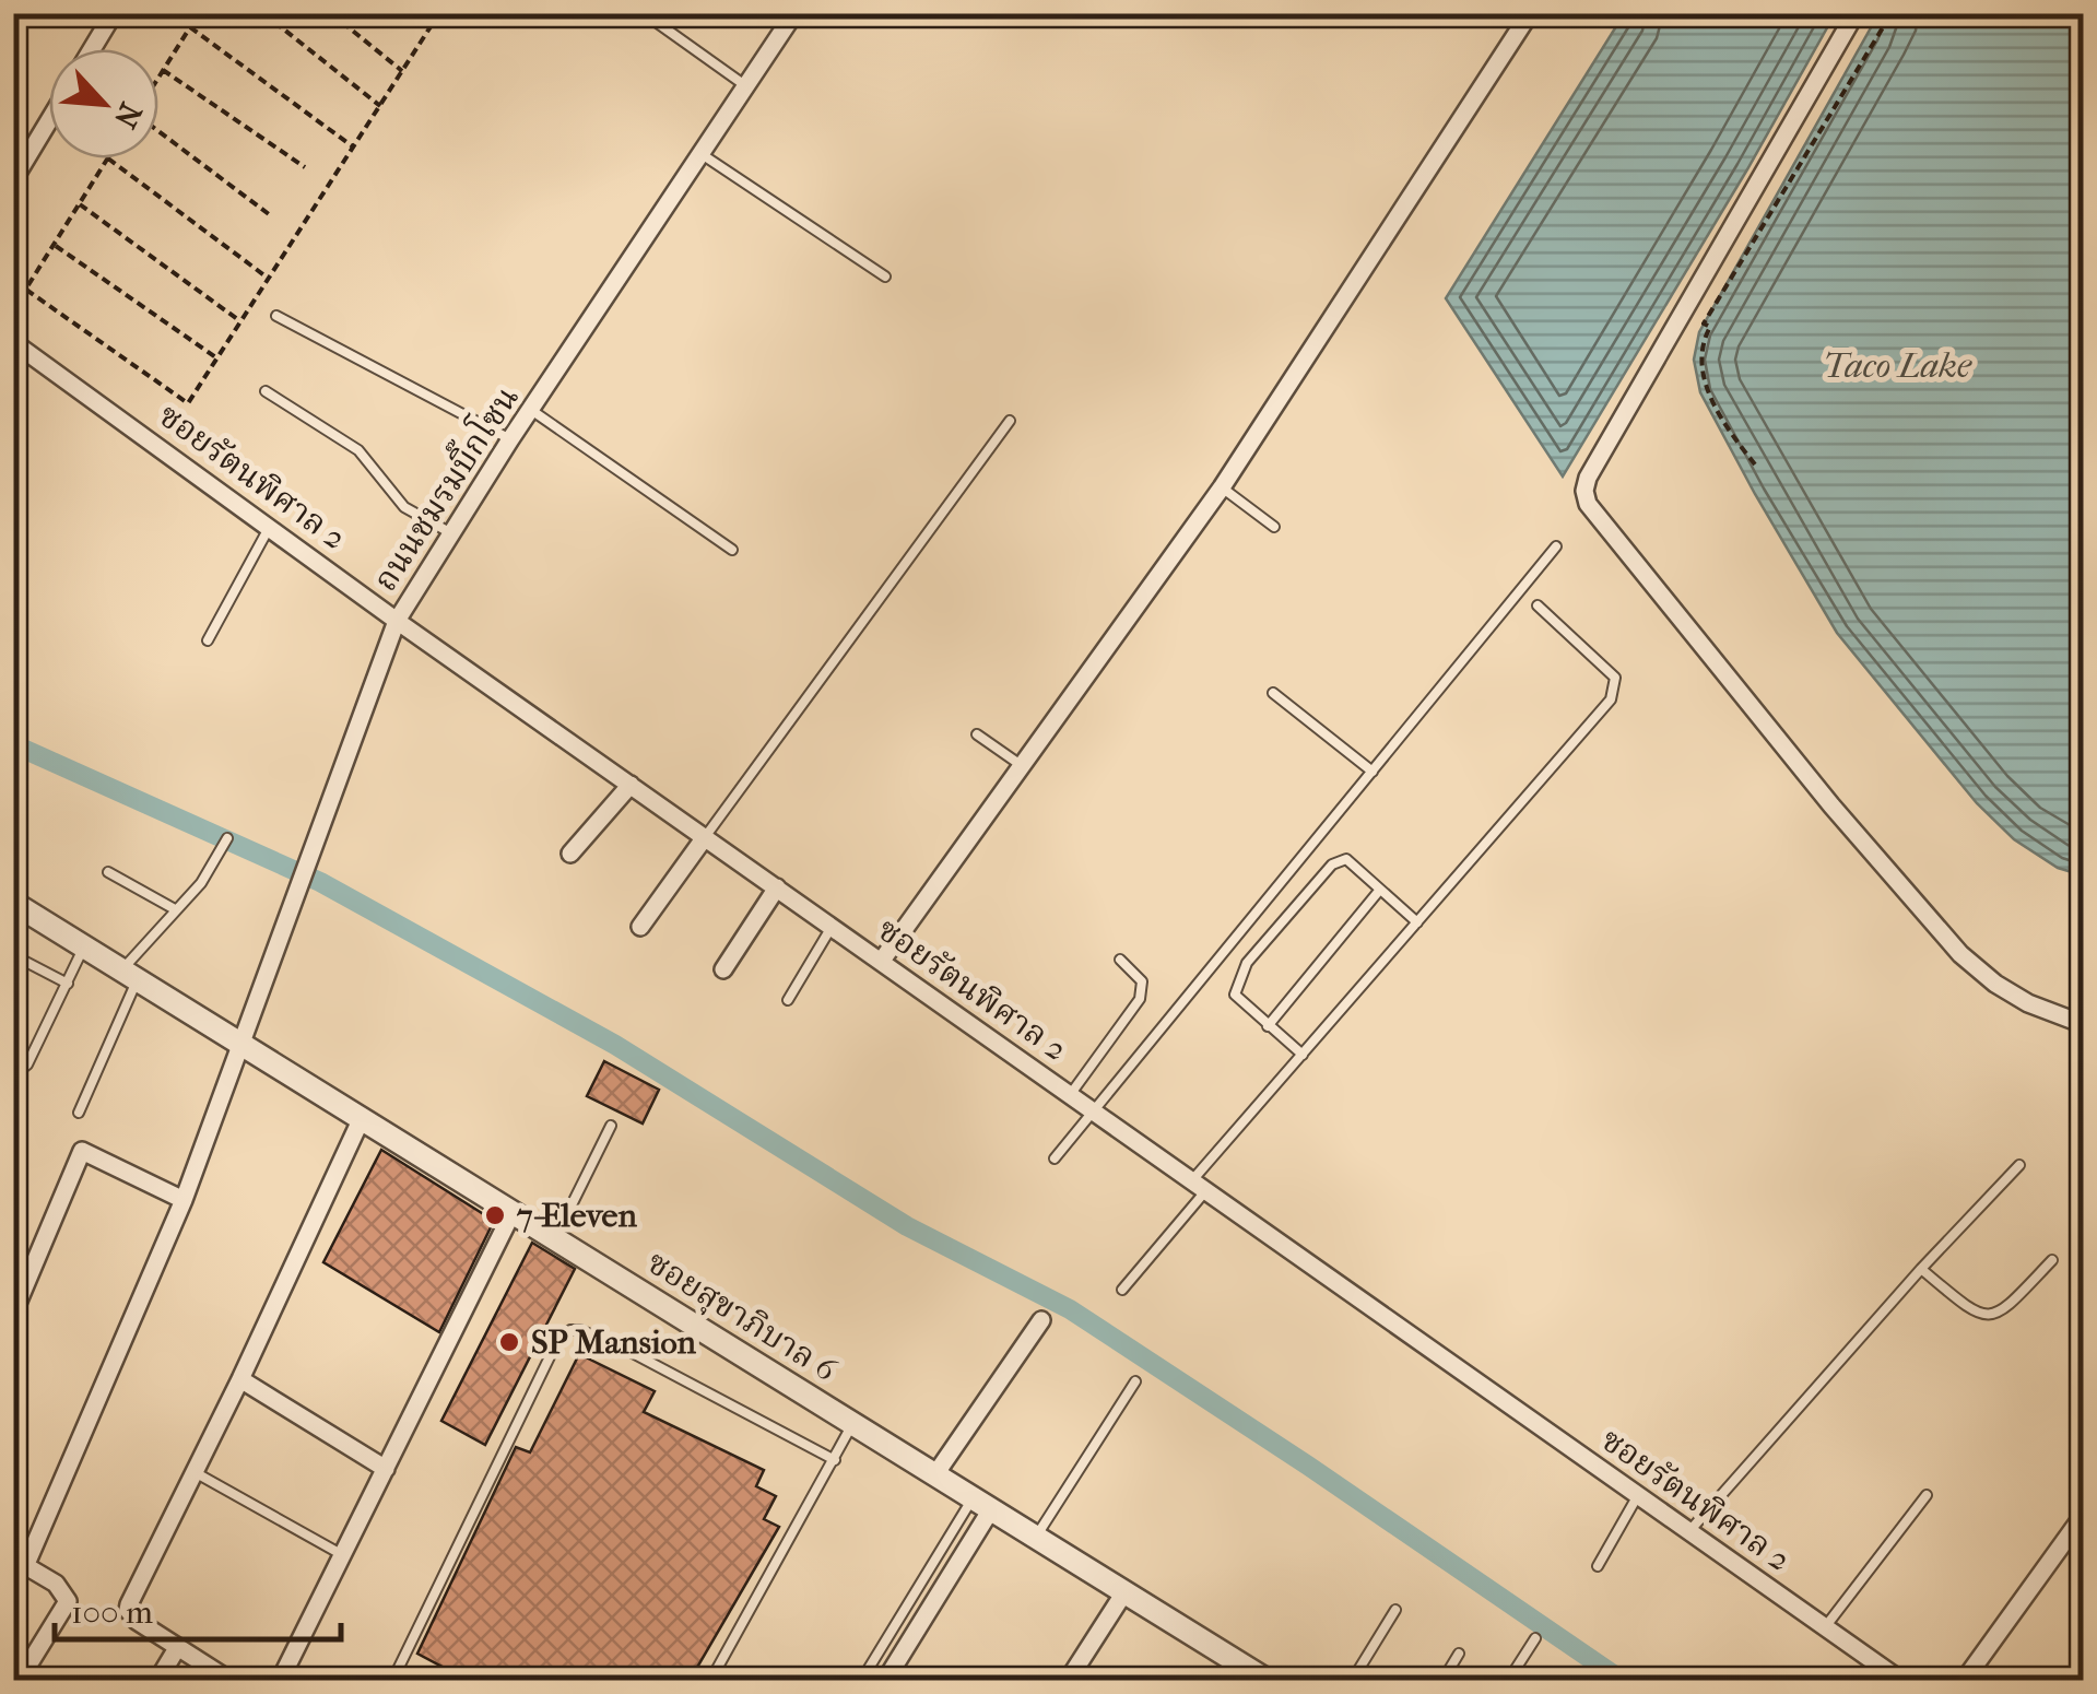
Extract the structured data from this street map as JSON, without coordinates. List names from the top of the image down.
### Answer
{
  "streets": {
    "street": ["ซอยรัตนพิศาล 2", "ถนนชมรมบิ๊กโซน", "ซอยสุขาภิบาล 6"]
  },
  "crossings": [
    ["ซอยรัตนพิศาล 2", "ถนนชมรมบิ๊กโซน"],
    ["ถนนชมรมบิ๊กโซน", "ซอยสุขาภิบาล 6"]
  ],
  "water": ["Taco Lake"],
  "places": ["7-Eleven", "SP Mansion"],
  "scale_bar": "100 m",
  "north": "bottom right"
}
